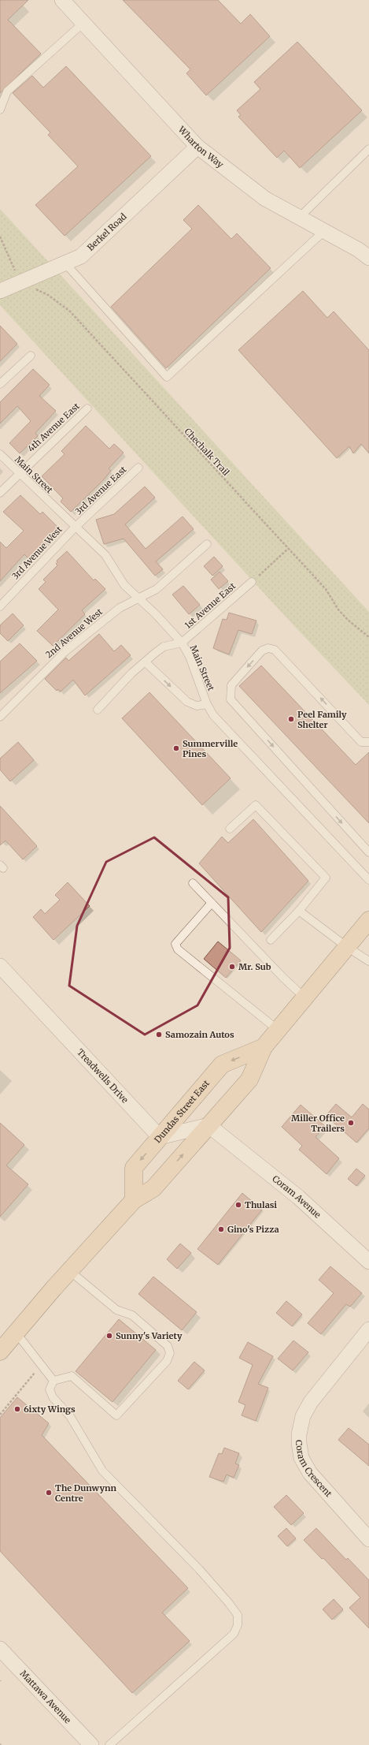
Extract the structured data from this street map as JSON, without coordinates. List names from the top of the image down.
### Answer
{
  "streets": {
    "main road": ["Dundas Street East"],
    "street": [
      "Wharton Way",
      "Berkel Road",
      "Treadwells Drive",
      "Coram Avenue",
      "Coram Crescent",
      "Mattawa Avenue"
    ],
    "lane": [
      "4th Avenue East",
      "Main Street",
      "3rd Avenue East",
      "3rd Avenue West",
      "1st Avenue East",
      "2nd Avenue West"
    ],
    "path": ["Chechalk Trail"]
  },
  "crossings": [
    ["Wharton Way", "Berkel Road"],
    ["4th Avenue East", "Main Street"],
    ["Main Street", "3rd Avenue East"],
    ["Main Street", "3rd Avenue West"],
    ["Main Street", "1st Avenue East"],
    ["Main Street", "2nd Avenue West"],
    ["3rd Avenue East", "3rd Avenue West"],
    ["Treadwells Drive", "Dundas Street East"],
    ["Dundas Street East", "Coram Avenue"]
  ],
  "places": [
    "Peel Family Shelter",
    "Summerville Pines",
    "Mr. Sub",
    "Samozain Autos",
    "Miller Office Trailers",
    "Thulasi",
    "Gino's Pizza",
    "Sunny's Variety",
    "6ixty Wings",
    "The Dunwynn Centre"
  ]
}
